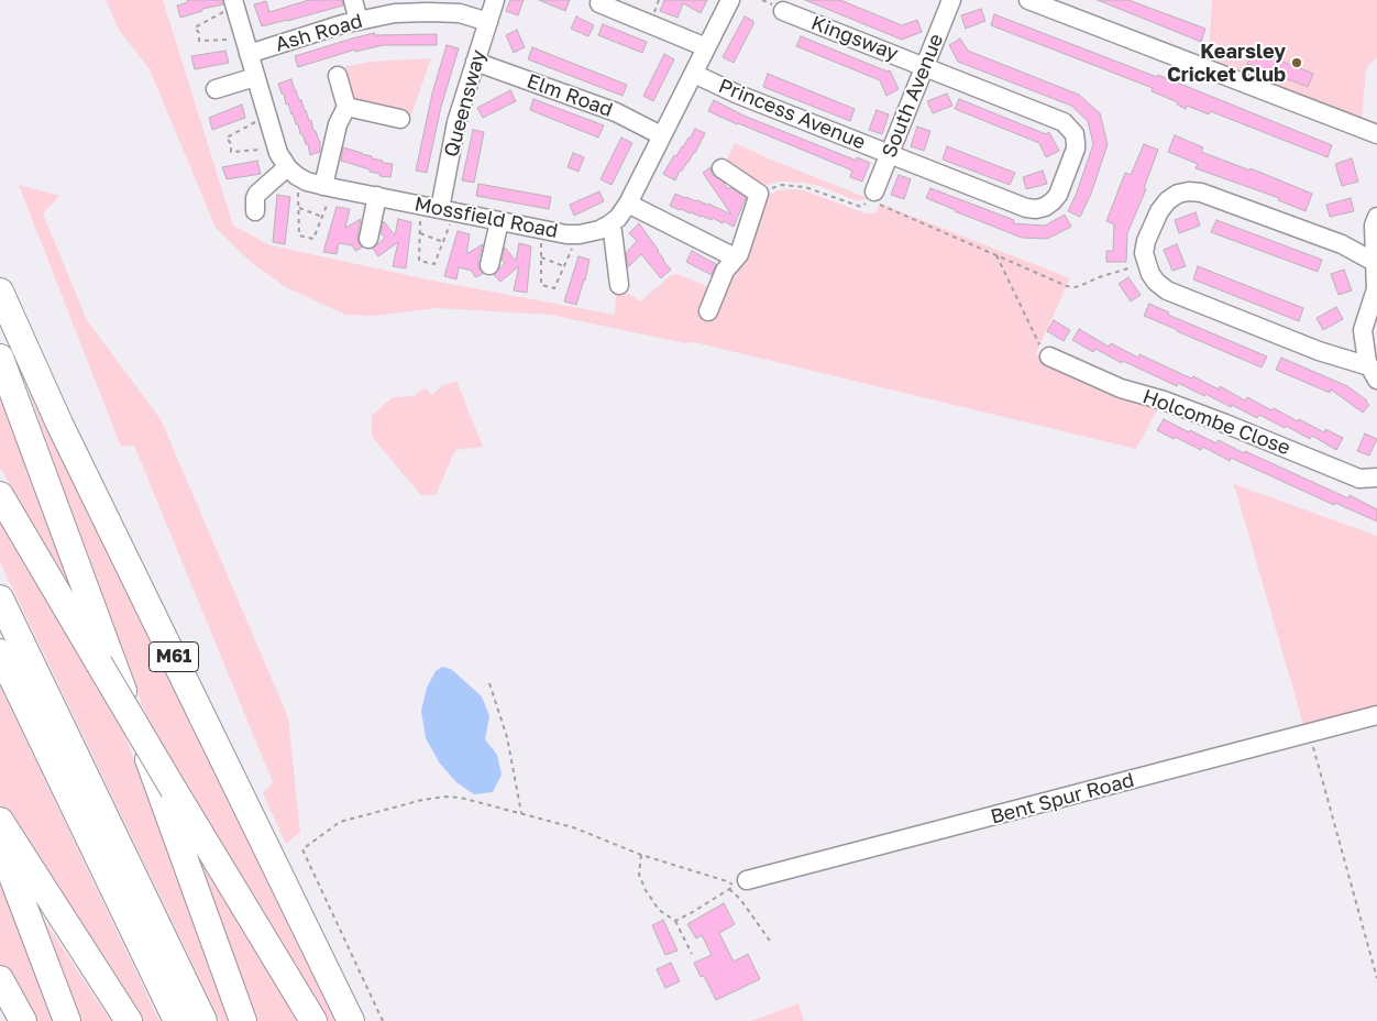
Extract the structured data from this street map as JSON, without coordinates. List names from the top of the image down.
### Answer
{
  "streets": {
    "highway": ["M61"],
    "street": [
      "Ash Road",
      "Kingsway",
      "Elm Road",
      "South Avenue",
      "Queensway",
      "Princess Avenue",
      "Mossfield Road",
      "Holcombe Close",
      "Bent Spur Road"
    ]
  },
  "crossings": [
    ["Ash Road", "Queensway"],
    ["Kingsway", "South Avenue"],
    ["Kingsway", "Princess Avenue"],
    ["Elm Road", "Queensway"],
    ["Elm Road", "Mossfield Road"],
    ["South Avenue", "Princess Avenue"],
    ["Queensway", "Mossfield Road"],
    ["Princess Avenue", "Mossfield Road"]
  ],
  "places": ["Kearsley Cricket Club"]
}
